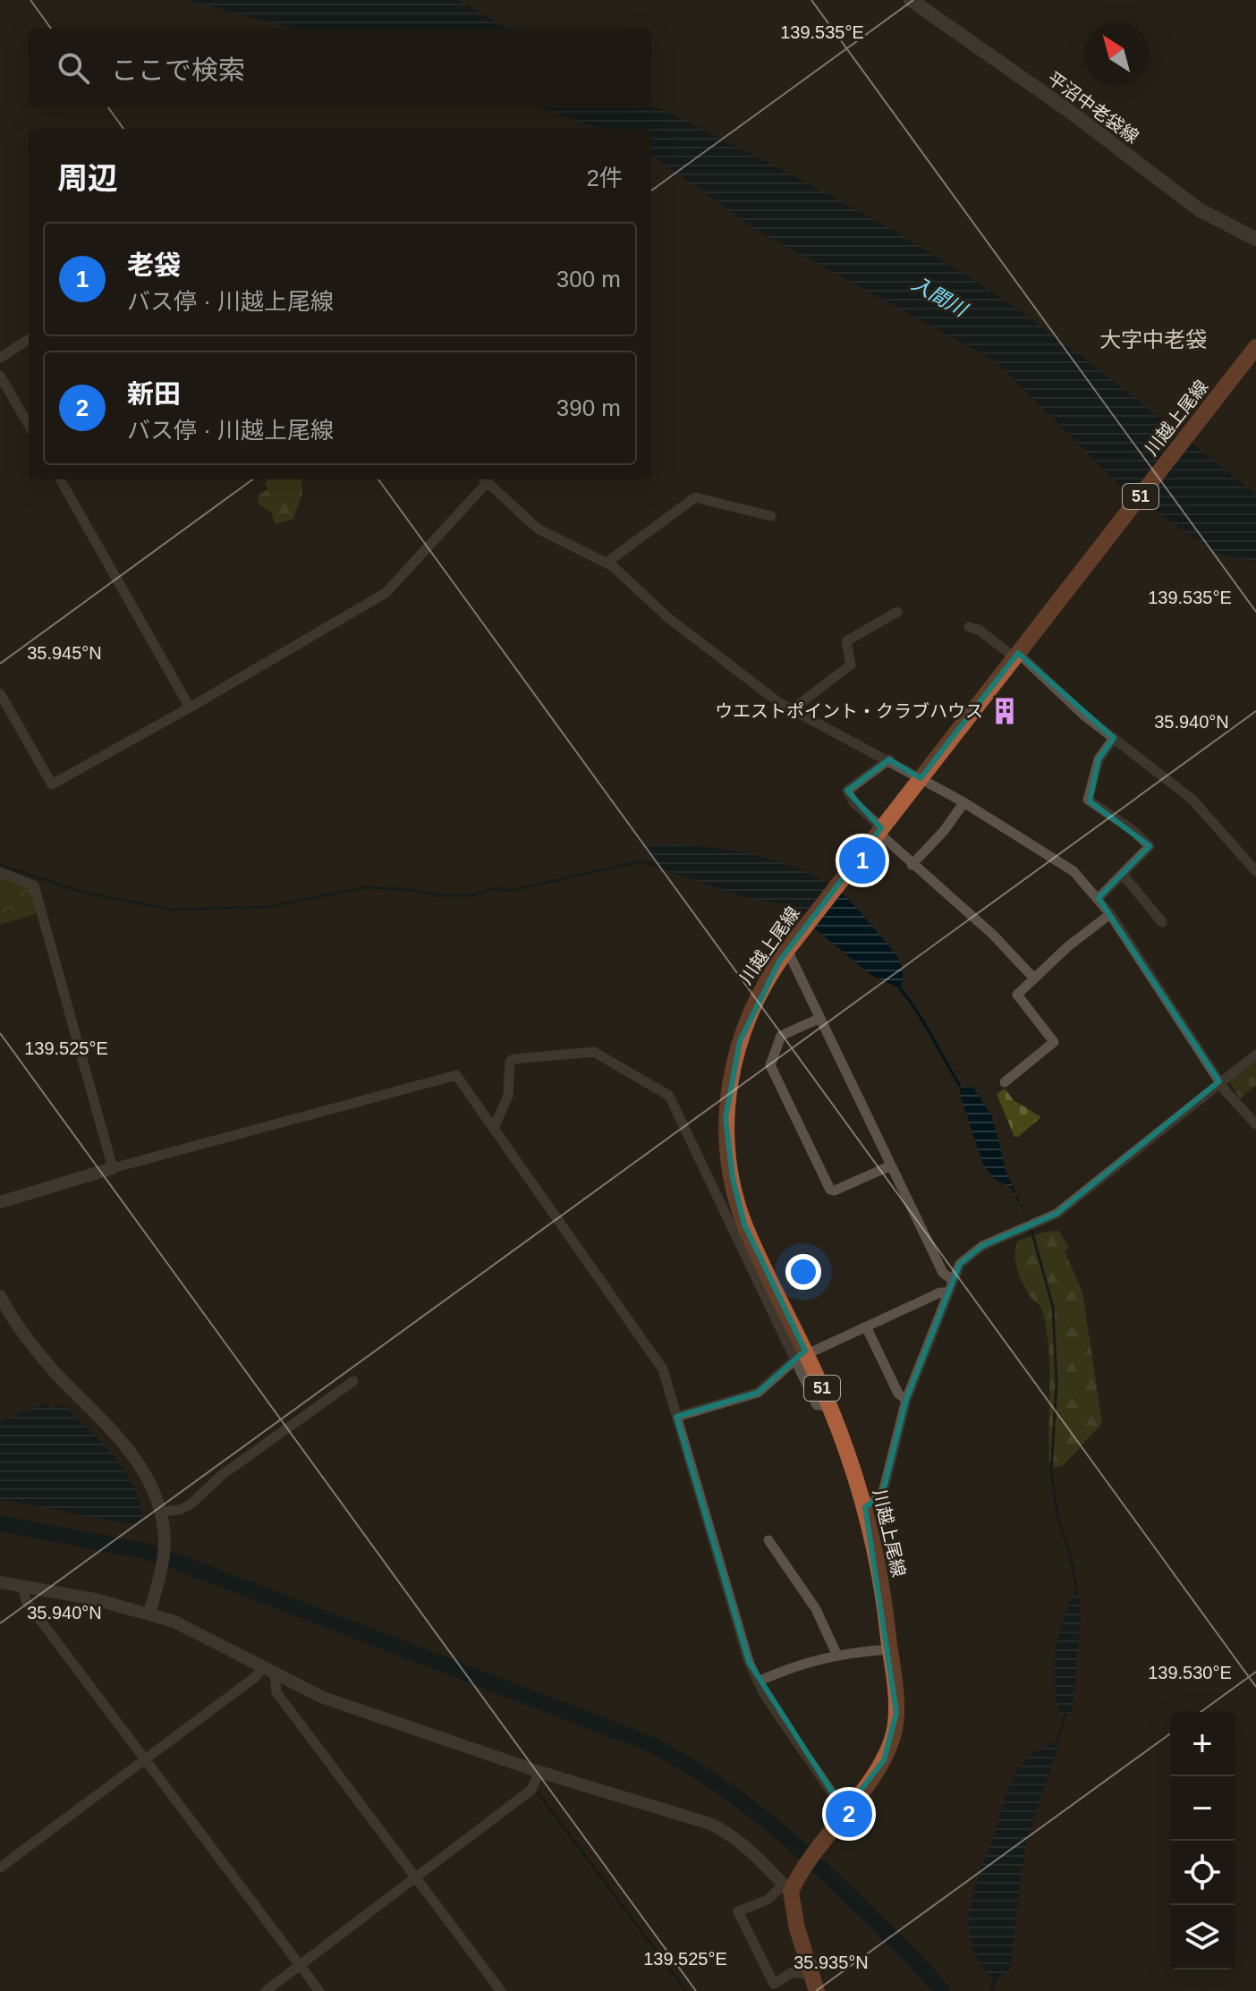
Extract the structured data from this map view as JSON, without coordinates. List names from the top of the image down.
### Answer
{
  "streets": {
    "main road": ["平沼中老袋線", "川越上尾線", "51"]
  },
  "districts": ["大字中老袋"],
  "water": ["入間川"],
  "places": {
    "building": ["ウエストポイント・クラブハウス"]
  },
  "north": "top left",
  "page": {
    "search": "ここで検索",
    "heading": ["周辺", "2件"],
    "list": [
      {
        "mark": "1",
        "name": "老袋",
        "note": "バス停 · 川越上尾線",
        "value": "300 m"
      },
      {
        "mark": "2",
        "name": "新田",
        "note": "バス停 · 川越上尾線",
        "value": "390 m"
      }
    ],
    "pins": ["1", "2"],
    "map_buttons": ["+", "−"]
  },
  "coordinates": [
    "139.535°E",
    "35.945°N",
    "35.940°N",
    "139.525°E",
    "139.530°E",
    "35.935°N"
  ]
}
